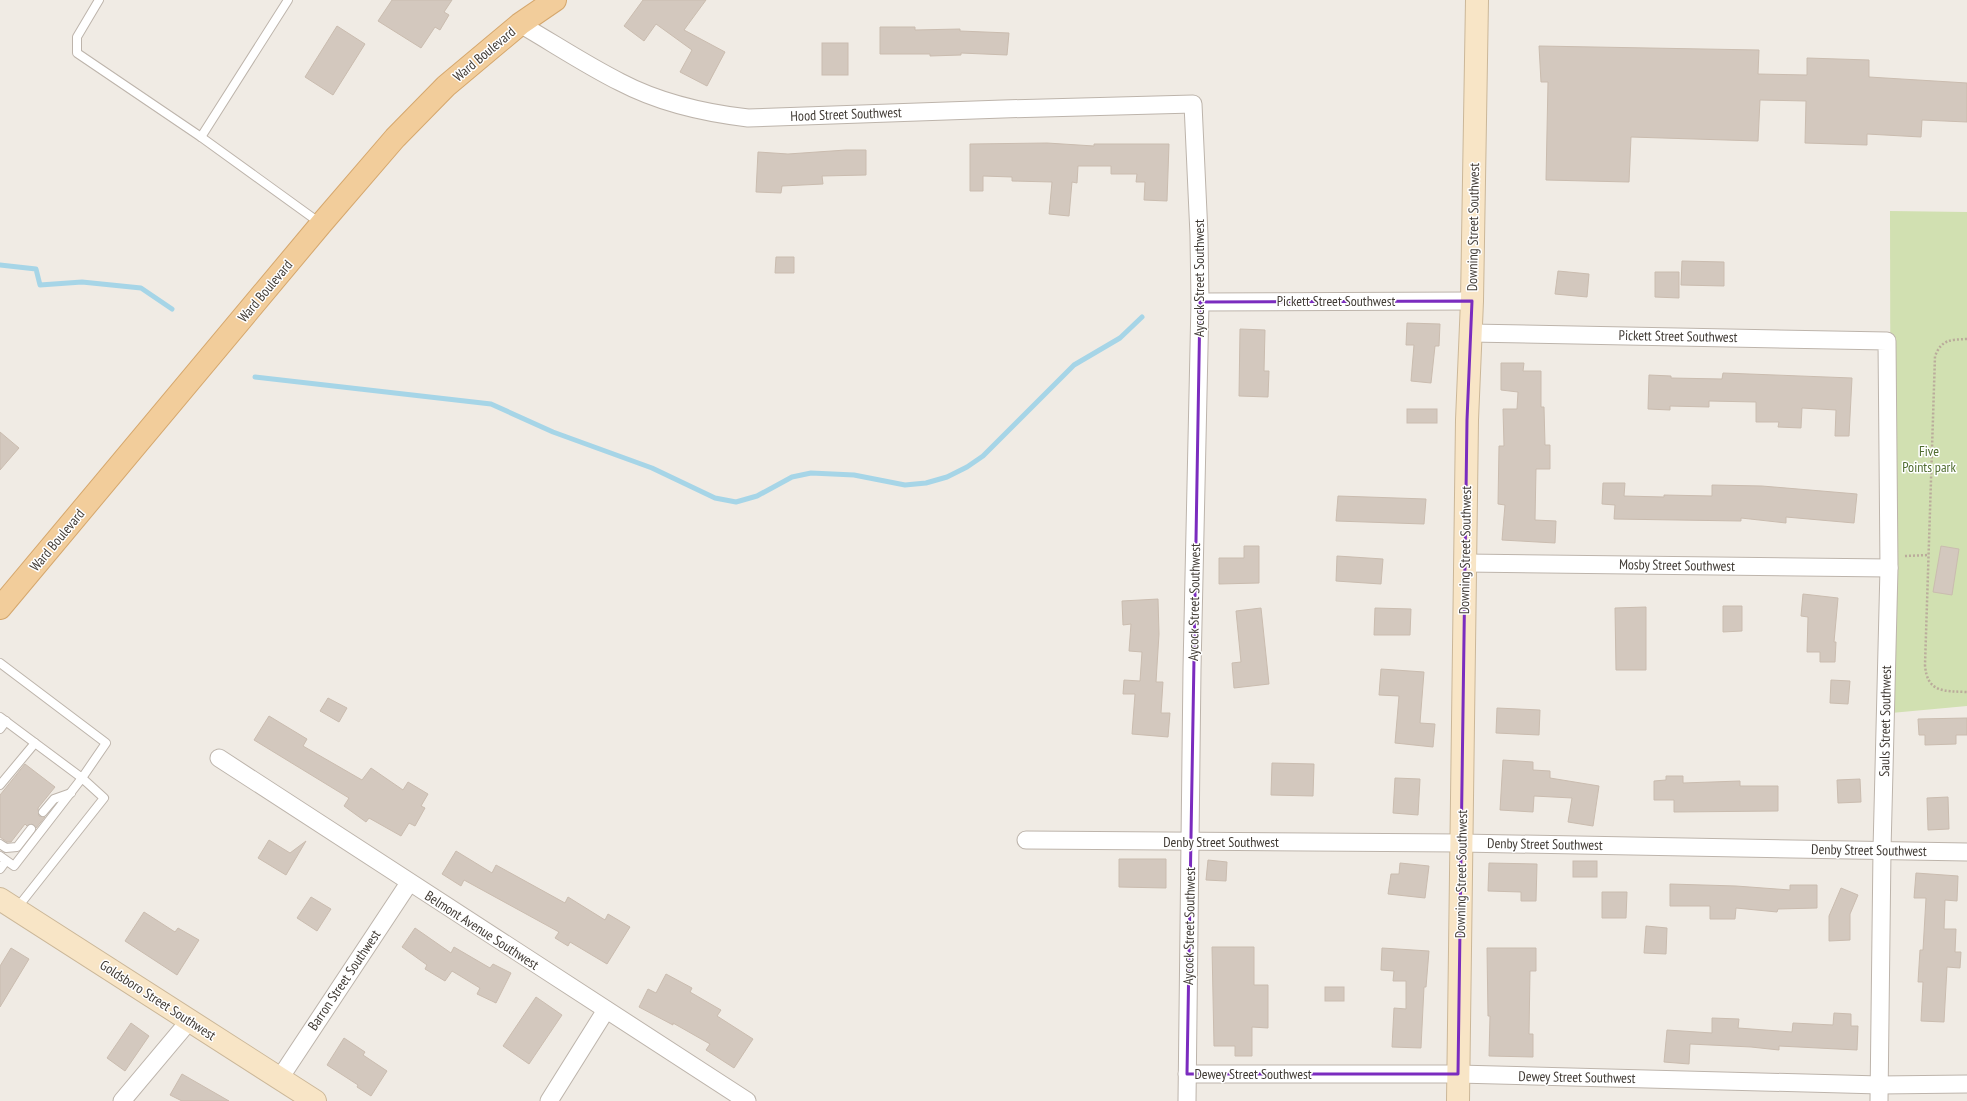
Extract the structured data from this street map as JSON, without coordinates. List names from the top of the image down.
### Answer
{
  "streets": {
    "main road": ["Ward Boulevard"],
    "street": [
      "Hood Street Southwest",
      "Downing Street Southwest",
      "Aycock Street Southwest",
      "Pickett Street Southwest",
      "Mosby Street Southwest",
      "Sauls Street Southwest",
      "Denby Street Southwest",
      "Belmont Avenue Southwest",
      "Barron Street Southwest",
      "Goldsboro Street Southwest",
      "Dewey Street Southwest"
    ]
  },
  "crossings": [
    ["Ward Boulevard", "Hood Street Southwest"],
    ["Hood Street Southwest", "Aycock Street Southwest"],
    ["Downing Street Southwest", "Pickett Street Southwest"],
    ["Downing Street Southwest", "Mosby Street Southwest"],
    ["Downing Street Southwest", "Denby Street Southwest"],
    ["Downing Street Southwest", "Dewey Street Southwest"],
    ["Aycock Street Southwest", "Pickett Street Southwest"],
    ["Aycock Street Southwest", "Denby Street Southwest"],
    ["Aycock Street Southwest", "Dewey Street Southwest"],
    ["Pickett Street Southwest", "Sauls Street Southwest"],
    ["Mosby Street Southwest", "Sauls Street Southwest"],
    ["Sauls Street Southwest", "Denby Street Southwest"],
    ["Sauls Street Southwest", "Dewey Street Southwest"],
    ["Belmont Avenue Southwest", "Barron Street Southwest"],
    ["Barron Street Southwest", "Goldsboro Street Southwest"]
  ],
  "parks": ["Five Points park"]
}
